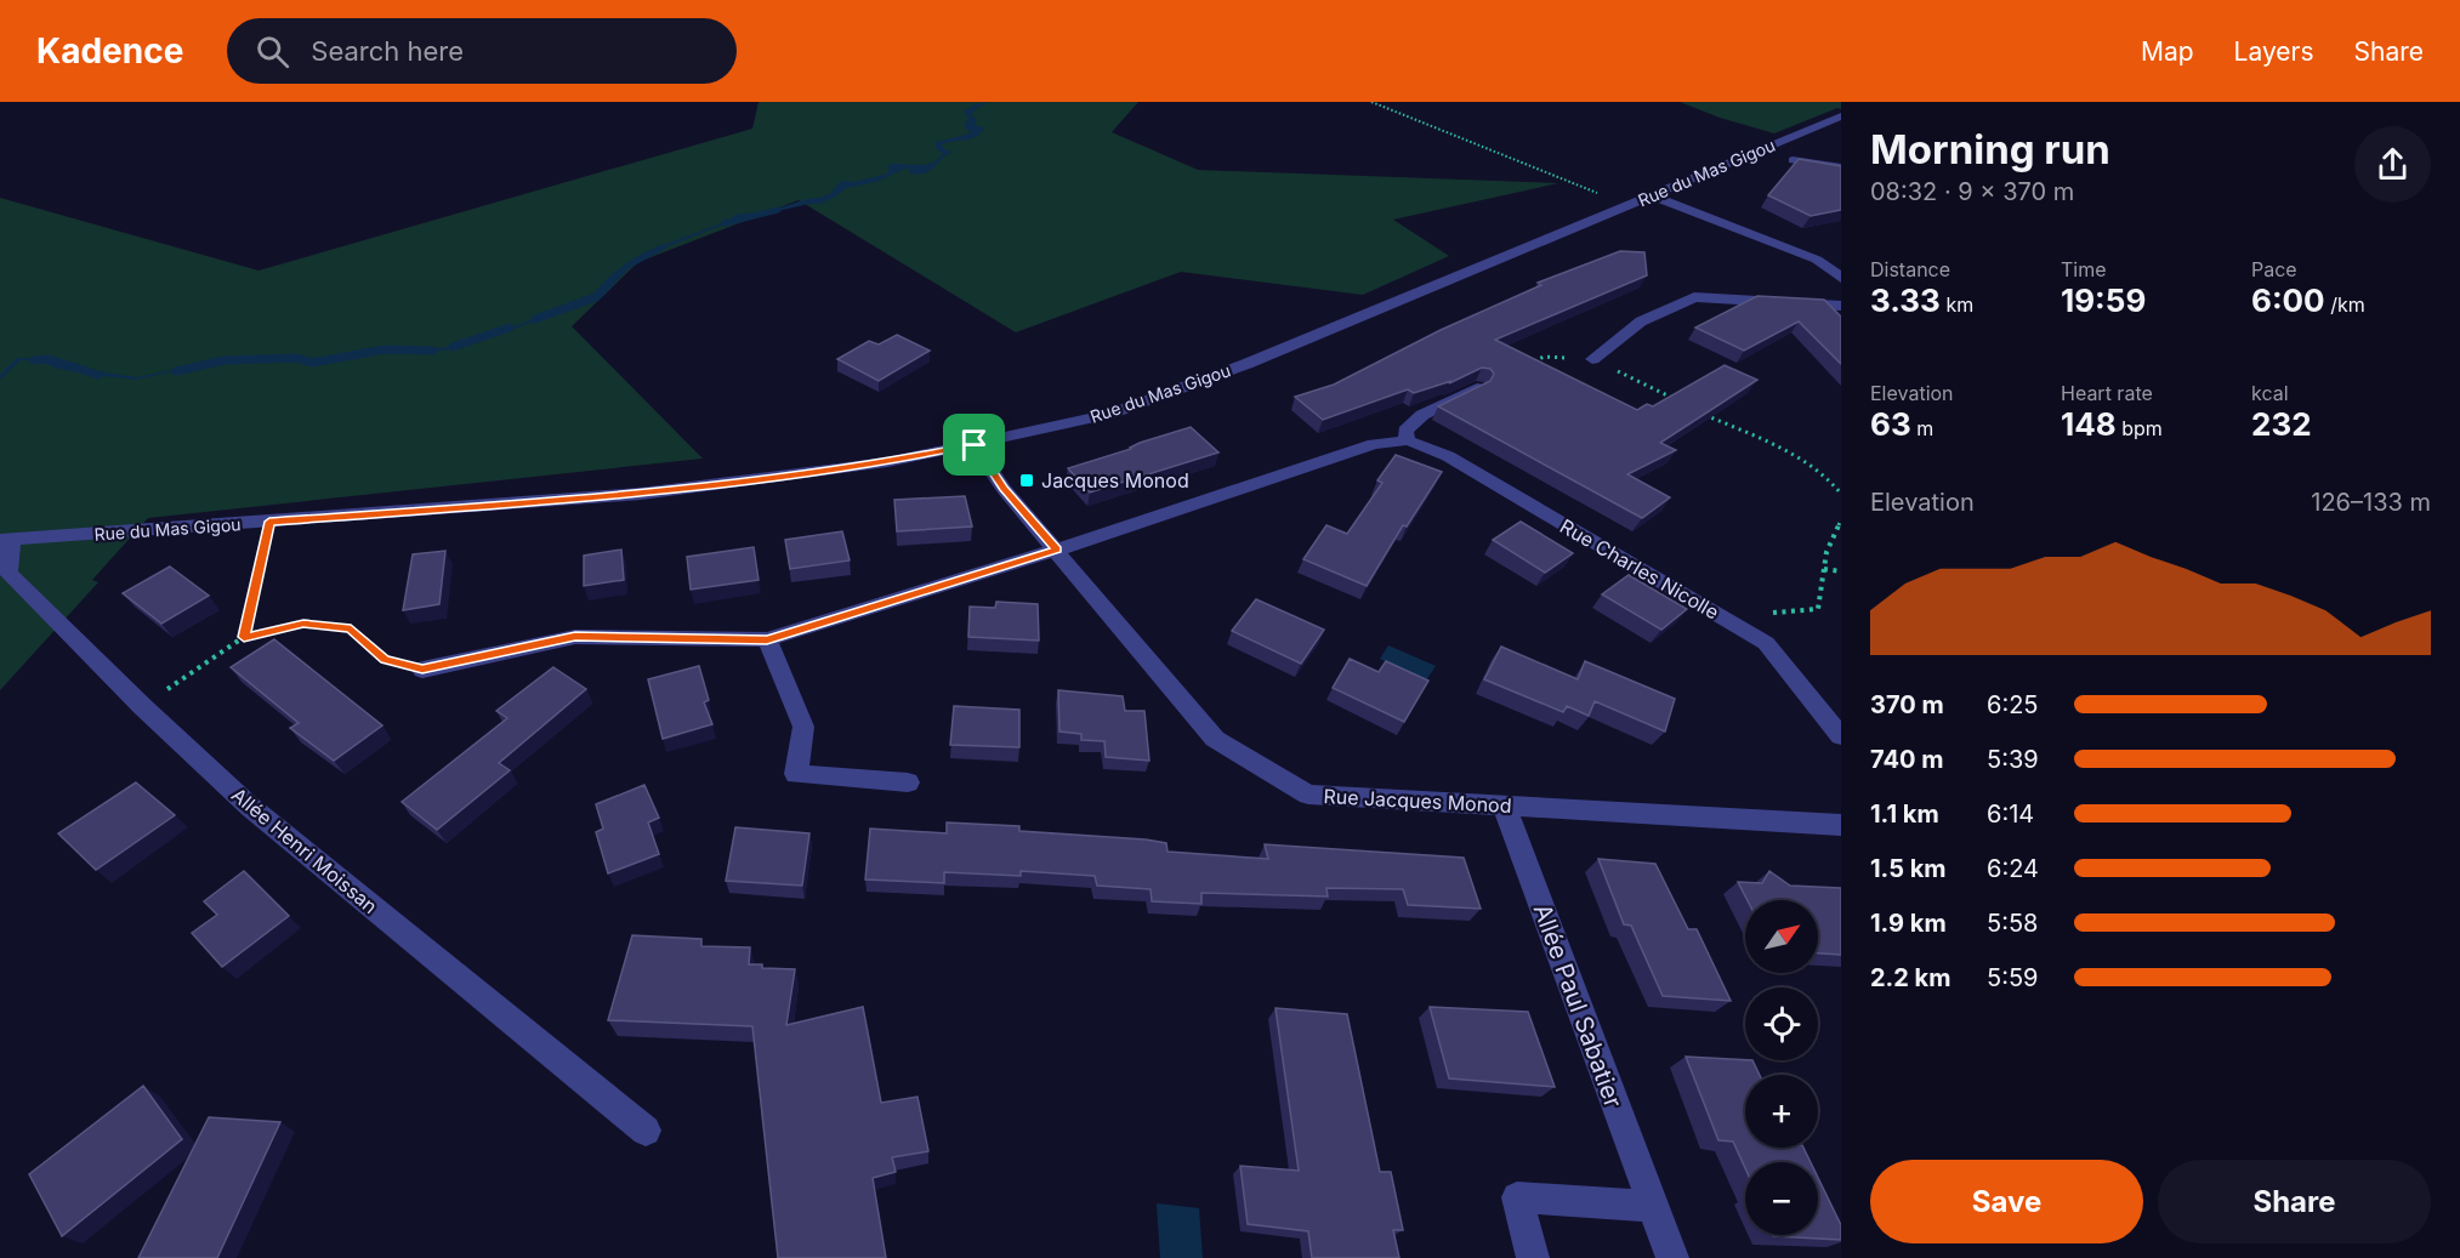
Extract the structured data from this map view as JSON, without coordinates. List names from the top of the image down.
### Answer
{
  "streets": {
    "street": [
      "Rue du Mas Gigou",
      "Rue Charles Nicolle",
      "Rue Jacques Monod",
      "Allée Henri Moissan",
      "Allée Paul Sabatier"
    ]
  },
  "crossings": [
    ["Rue du Mas Gigou", "Rue Jacques Monod"],
    ["Rue du Mas Gigou", "Allée Henri Moissan"],
    ["Rue Charles Nicolle", "Rue Jacques Monod"],
    ["Rue Jacques Monod", "Allée Paul Sabatier"]
  ],
  "places": {
    "transit": ["Jacques Monod"]
  },
  "north": "top right",
  "page": {
    "header": "Kadence",
    "search": "Search here",
    "nav": ["Map", "Layers", "Share"],
    "heading": ["Morning run", "08:32 · 9 × 370 m"],
    "stats": [
      ["Distance", "3.33 km"],
      ["Time", "19:59"],
      ["Pace", "6:00 /km"],
      ["Elevation", "63 m"],
      ["Heart rate", "148 bpm"],
      ["kcal", "232"]
    ],
    "chart": ["Elevation", "126–133 m"],
    "list": [
      {
        "name": "370 m",
        "note": "6:25"
      },
      {
        "name": "740 m",
        "note": "5:39"
      },
      {
        "name": "1.1 km",
        "note": "6:14"
      },
      {
        "name": "1.5 km",
        "note": "6:24"
      },
      {
        "name": "1.9 km",
        "note": "5:58"
      },
      {
        "name": "2.2 km",
        "note": "5:59"
      }
    ],
    "map_buttons": ["+", "−"],
    "buttons": ["Save", "Share"]
  }
}
